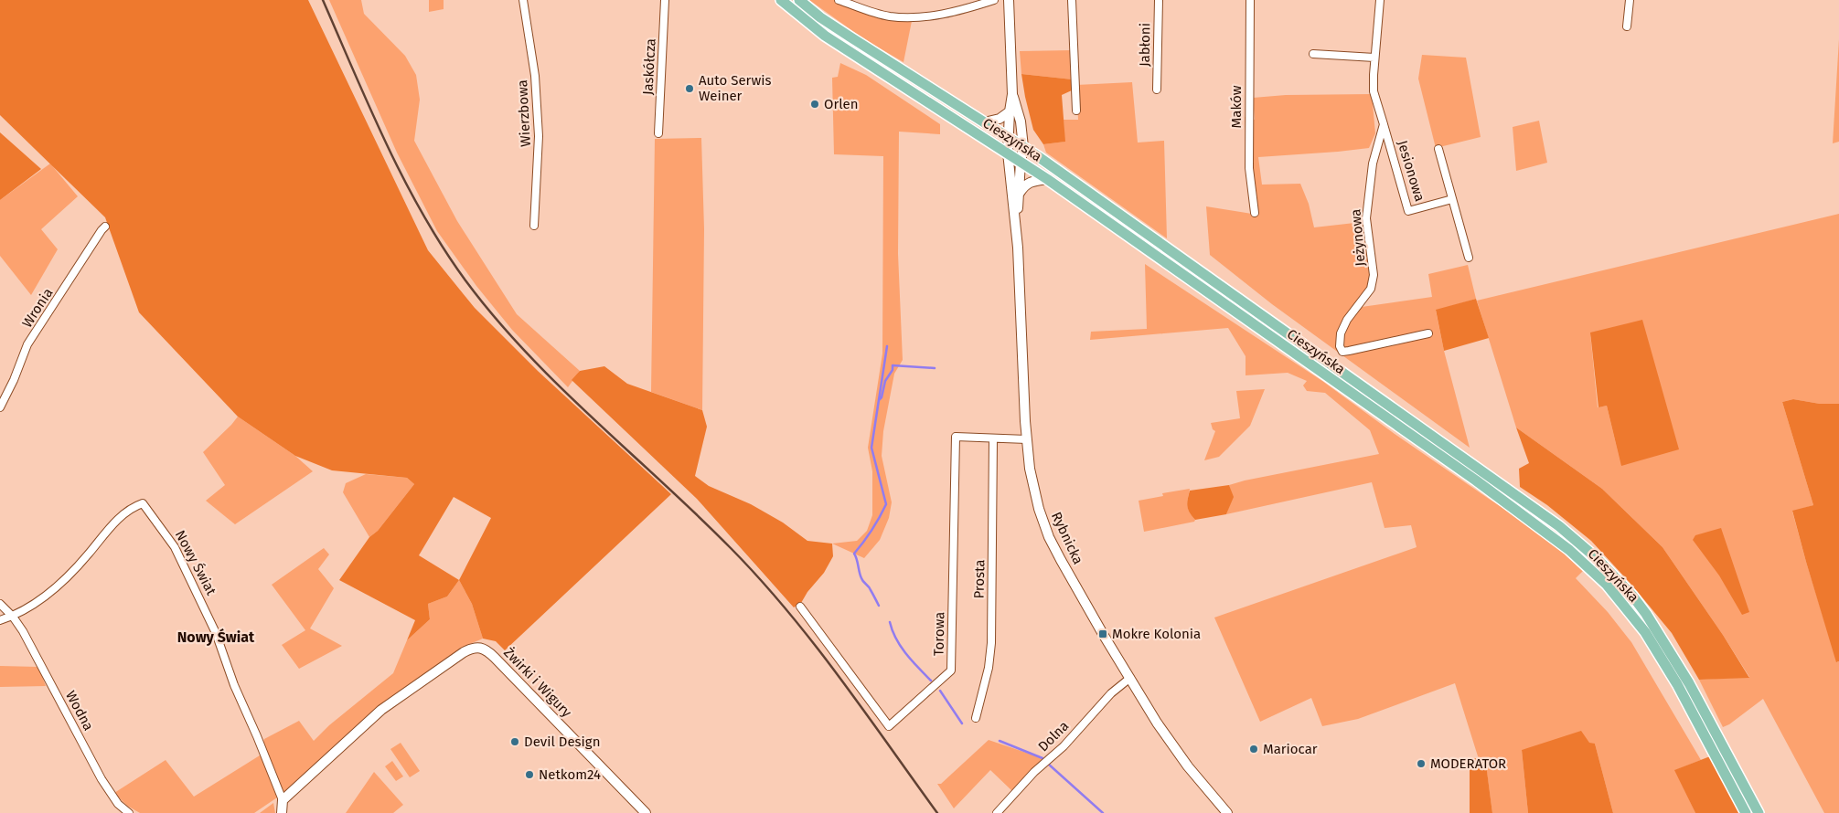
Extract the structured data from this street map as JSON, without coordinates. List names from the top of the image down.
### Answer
{
  "streets": {
    "main road": ["Cieszyńska"],
    "street": [
      "Jabłoni",
      "Jaskółcza",
      "Maków",
      "Wierzbowa",
      "Jesionowa",
      "Jeżynowa",
      "Wronia",
      "Rybnicka",
      "Nowy Świat",
      "Prosta",
      "Torowa",
      "Żwirki i Wigury",
      "Wodna",
      "Dolna"
    ]
  },
  "crossings": [
    ["Cieszyńska", "Rybnicka"],
    ["Jesionowa", "Jeżynowa"],
    ["Rybnicka", "Torowa"],
    ["Rybnicka", "Dolna"],
    ["Nowy Świat", "Żwirki i Wigury"],
    ["Nowy Świat", "Wodna"],
    ["Prosta", "Torowa"]
  ],
  "districts": ["Nowy Świat"],
  "places": {
    "other": [
      "Auto Serwis Weiner",
      "Orlen",
      "Devil Design",
      "Mariocar",
      "MODERATOR",
      "Netkom24"
    ],
    "transit": ["Mokre Kolonia"]
  }
}
